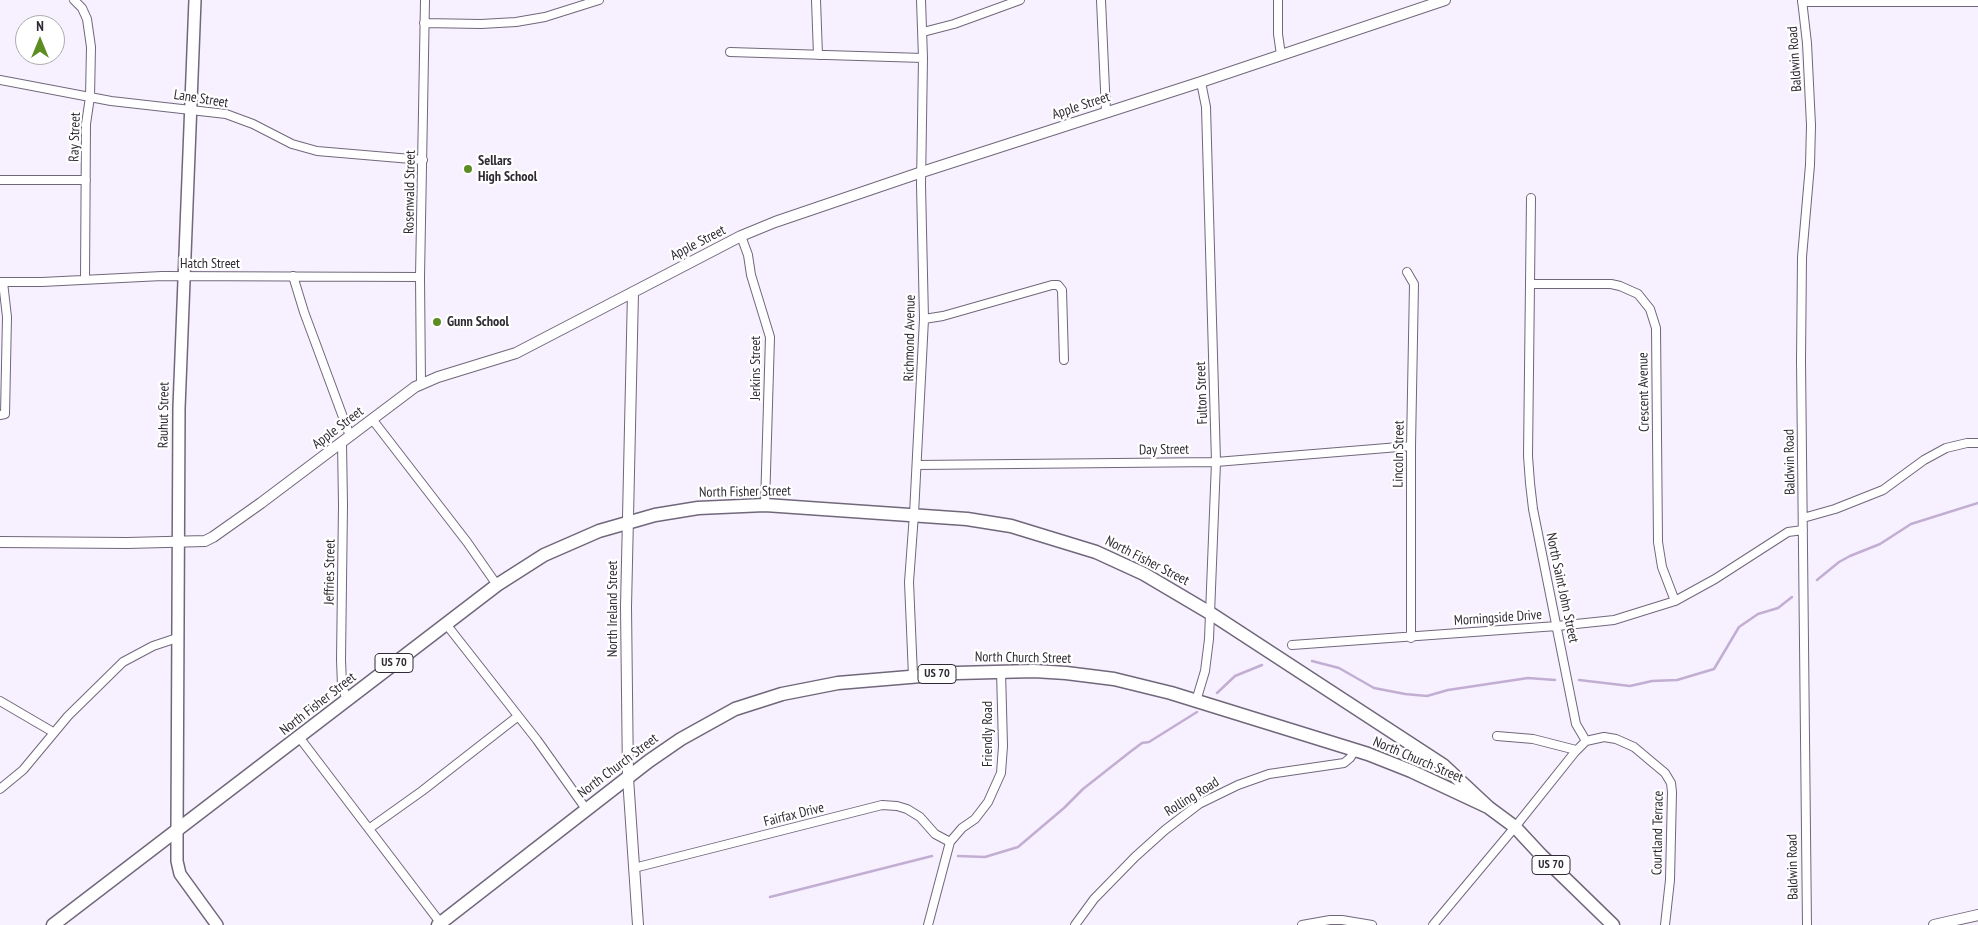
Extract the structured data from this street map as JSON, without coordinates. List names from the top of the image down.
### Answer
{
  "streets": {
    "main road": [
      "Rauhut Street",
      "North Fisher Street",
      "North Church Street",
      "US 70"
    ],
    "street": [
      "Baldwin Road",
      "Lane Street",
      "Apple Street",
      "Ray Street",
      "Rosenwald Street",
      "Hatch Street",
      "Richmond Avenue",
      "Jerkins Street",
      "Crescent Avenue",
      "Fulton Street",
      "Day Street",
      "Lincoln Street",
      "Jeffries Street",
      "North Saint John Street",
      "North Ireland Street",
      "Morningside Drive",
      "Friendly Road",
      "Rolling Road",
      "Fairfax Drive",
      "Courtland Terrace"
    ]
  },
  "crossings": [
    ["Baldwin Road", "Morningside Drive"],
    ["Lane Street", "Ray Street"],
    ["Lane Street", "Rosenwald Street"],
    ["Lane Street", "Rauhut Street"],
    ["Apple Street", "Rosenwald Street"],
    ["Apple Street", "Richmond Avenue"],
    ["Apple Street", "Jerkins Street"],
    ["Apple Street", "Fulton Street"],
    ["Apple Street", "Rauhut Street"],
    ["Apple Street", "Jeffries Street"],
    ["Apple Street", "North Ireland Street"],
    ["Ray Street", "Hatch Street"],
    ["Rosenwald Street", "Hatch Street"],
    ["Hatch Street", "Rauhut Street"],
    ["Richmond Avenue", "Day Street"],
    ["Richmond Avenue", "North Fisher Street"],
    ["Richmond Avenue", "North Church Street"],
    ["Jerkins Street", "North Fisher Street"],
    ["Crescent Avenue", "North Saint John Street"],
    ["Crescent Avenue", "Morningside Drive"],
    ["Fulton Street", "Day Street"],
    ["Fulton Street", "North Fisher Street"],
    ["Fulton Street", "North Church Street"],
    ["Rauhut Street", "North Fisher Street"],
    ["Day Street", "Lincoln Street"],
    ["Lincoln Street", "Morningside Drive"],
    ["North Fisher Street", "Jeffries Street"],
    ["North Fisher Street", "North Ireland Street"],
    ["North Fisher Street", "North Church Street"],
    ["North Saint John Street", "Morningside Drive"],
    ["North Saint John Street", "Courtland Terrace"],
    ["North Ireland Street", "North Church Street"],
    ["North Ireland Street", "Fairfax Drive"],
    ["North Church Street", "Friendly Road"],
    ["North Church Street", "Rolling Road"],
    ["Friendly Road", "Fairfax Drive"]
  ],
  "places": ["Sellars High School", "Gunn School"],
  "north": "top"
}
